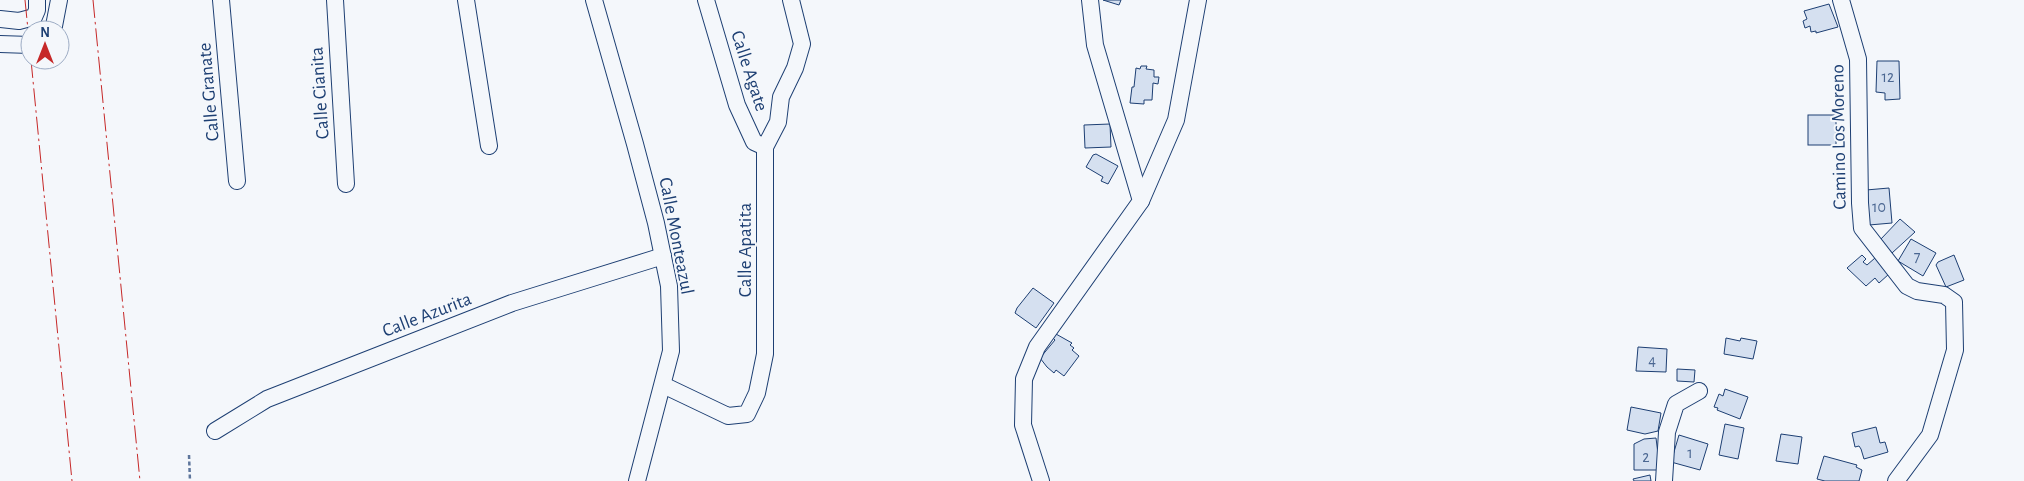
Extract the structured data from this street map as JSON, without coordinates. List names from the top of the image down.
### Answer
{
  "streets": {
    "street": [
      "Calle Agate",
      "Calle Granate",
      "Calle Cianita",
      "Camino Los Moreno",
      "Calle Monteazul",
      "Calle Apatita",
      "Calle Azurita"
    ]
  },
  "crossings": [
    ["Calle Agate", "Calle Apatita"],
    ["Calle Monteazul", "Calle Apatita"],
    ["Calle Monteazul", "Calle Azurita"]
  ],
  "house_numbers": [
    "12",
    "10",
    "7",
    "4",
    "1",
    "2"
  ],
  "north": "top"
}
